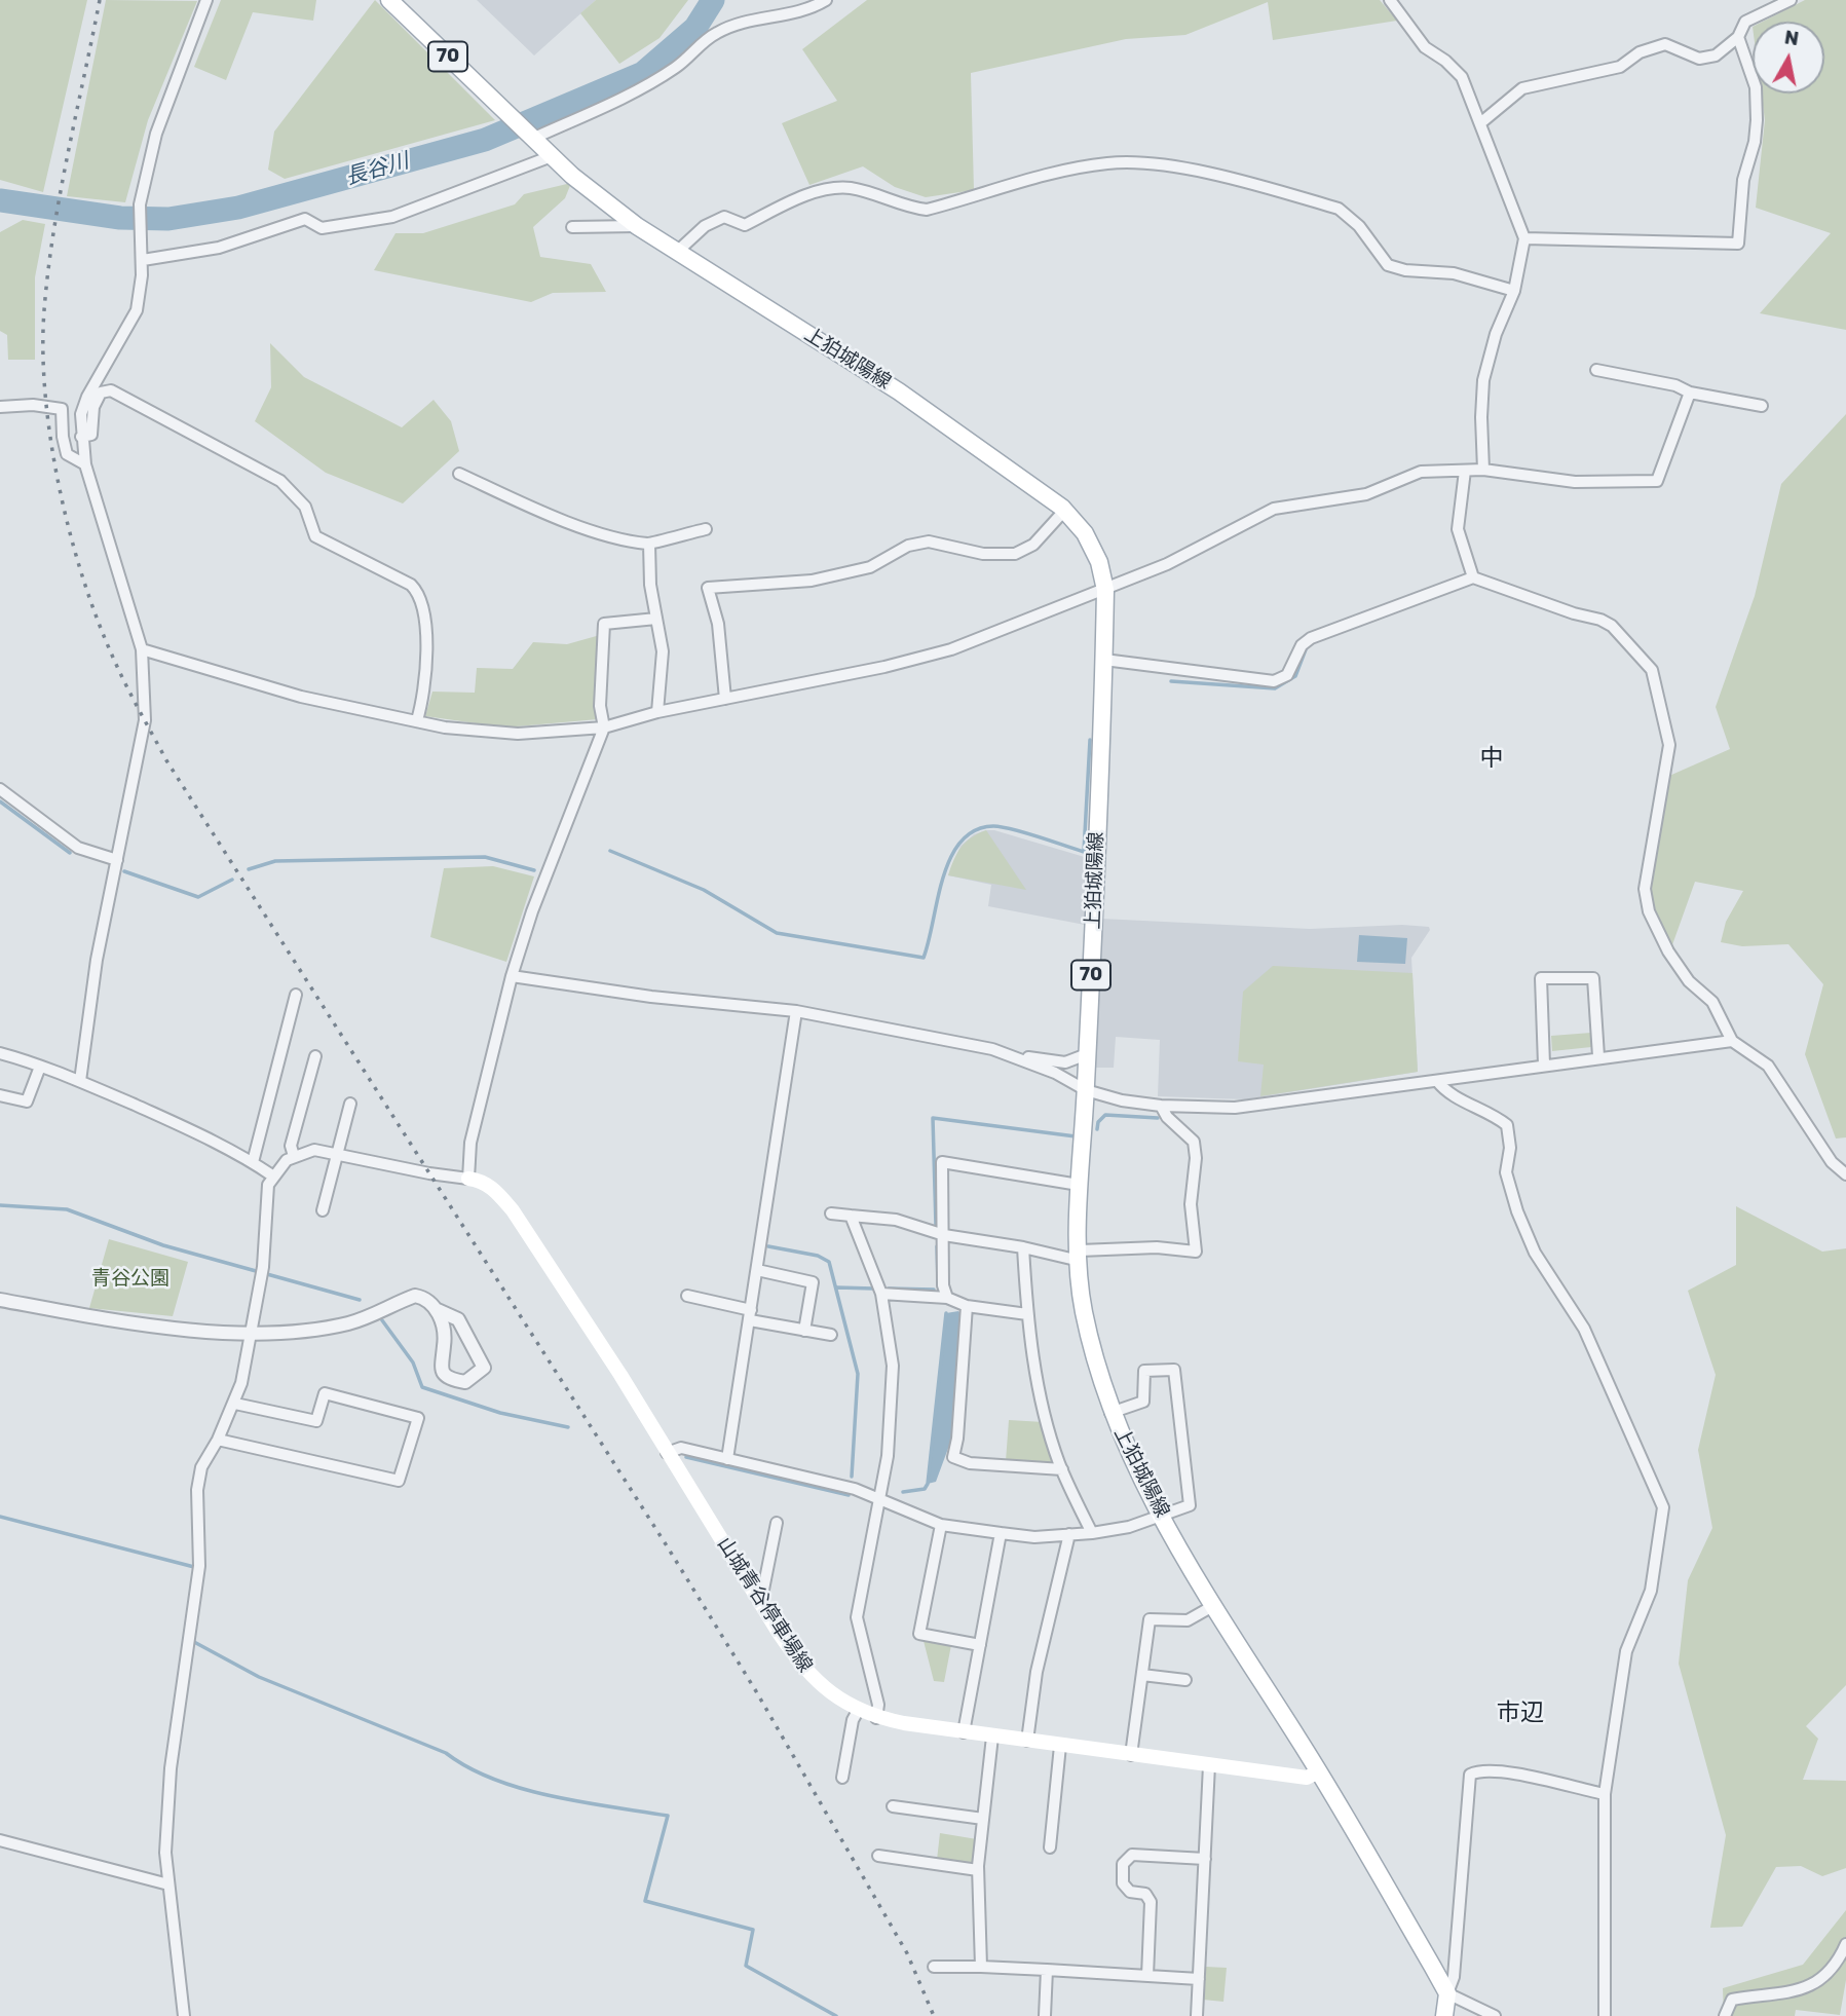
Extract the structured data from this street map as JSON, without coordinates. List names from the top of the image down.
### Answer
{
  "streets": {
    "main road": ["70", "上狛城陽線", "山城青谷停車場線"]
  },
  "crossings": [
    ["上狛城陽線", "山城青谷停車場線"]
  ],
  "districts": ["中", "市辺"],
  "water": ["長谷川"],
  "parks": ["青谷公園"],
  "north": "top"
}
